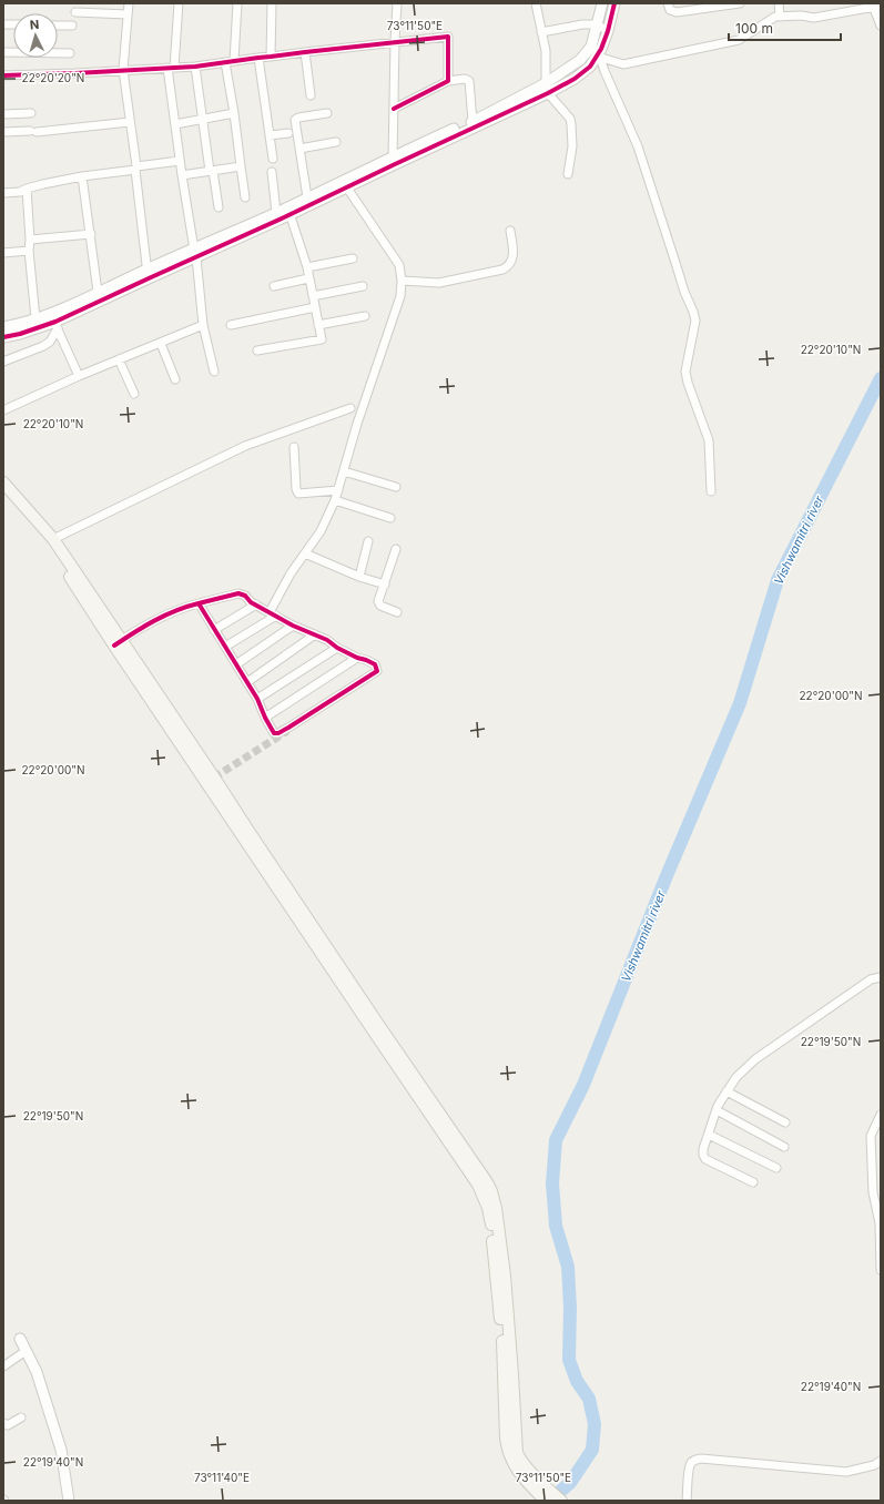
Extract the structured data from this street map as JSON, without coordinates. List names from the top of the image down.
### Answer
{
  "water": ["Vishwamitri river"],
  "scale_bar": "100 m",
  "north": "top",
  "coordinates": [
    "73°11'50\"E",
    "22°20'20\"N",
    "22°20'10\"N",
    "22°20'00\"N",
    "22°19'50\"N",
    "22°19'40\"N",
    "73°11'40\"E"
  ]
}
